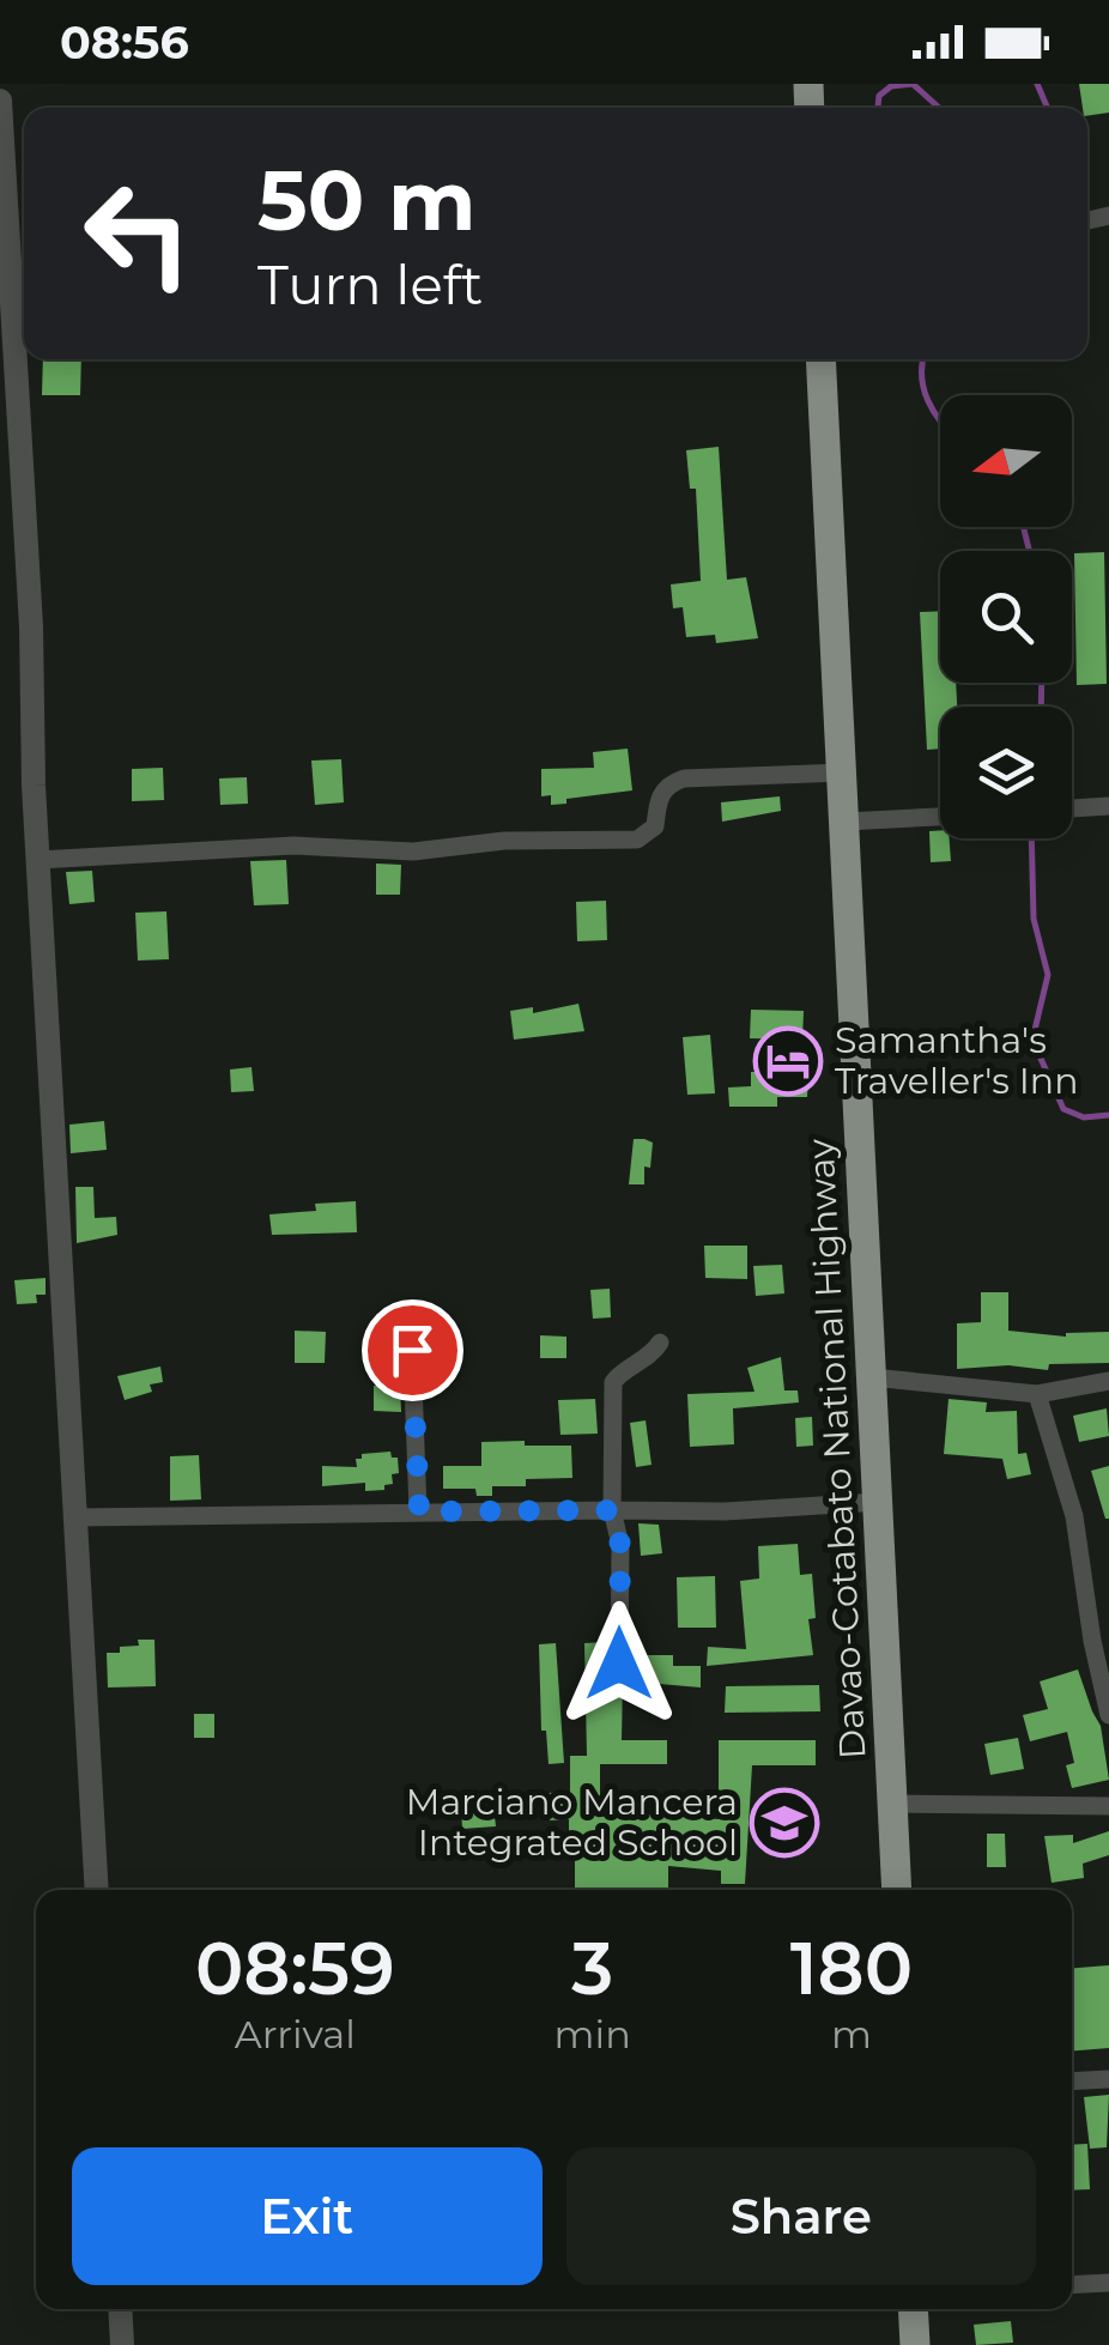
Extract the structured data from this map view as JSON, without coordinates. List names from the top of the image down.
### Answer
{
  "streets": {
    "highway": ["Davao-Cotabato National Highway"]
  },
  "places": {
    "hotel": ["Samantha's Traveller's Inn"],
    "school or university": ["Marciano Mancera Integrated School"]
  },
  "north": "left",
  "page": {
    "status": "08:56",
    "turn": ["50 m", "Turn left"],
    "eta": [
      "08:59",
      "Arrival",
      "3",
      "min",
      "180",
      "m"
    ],
    "buttons": ["Exit", "Share"]
  }
}
